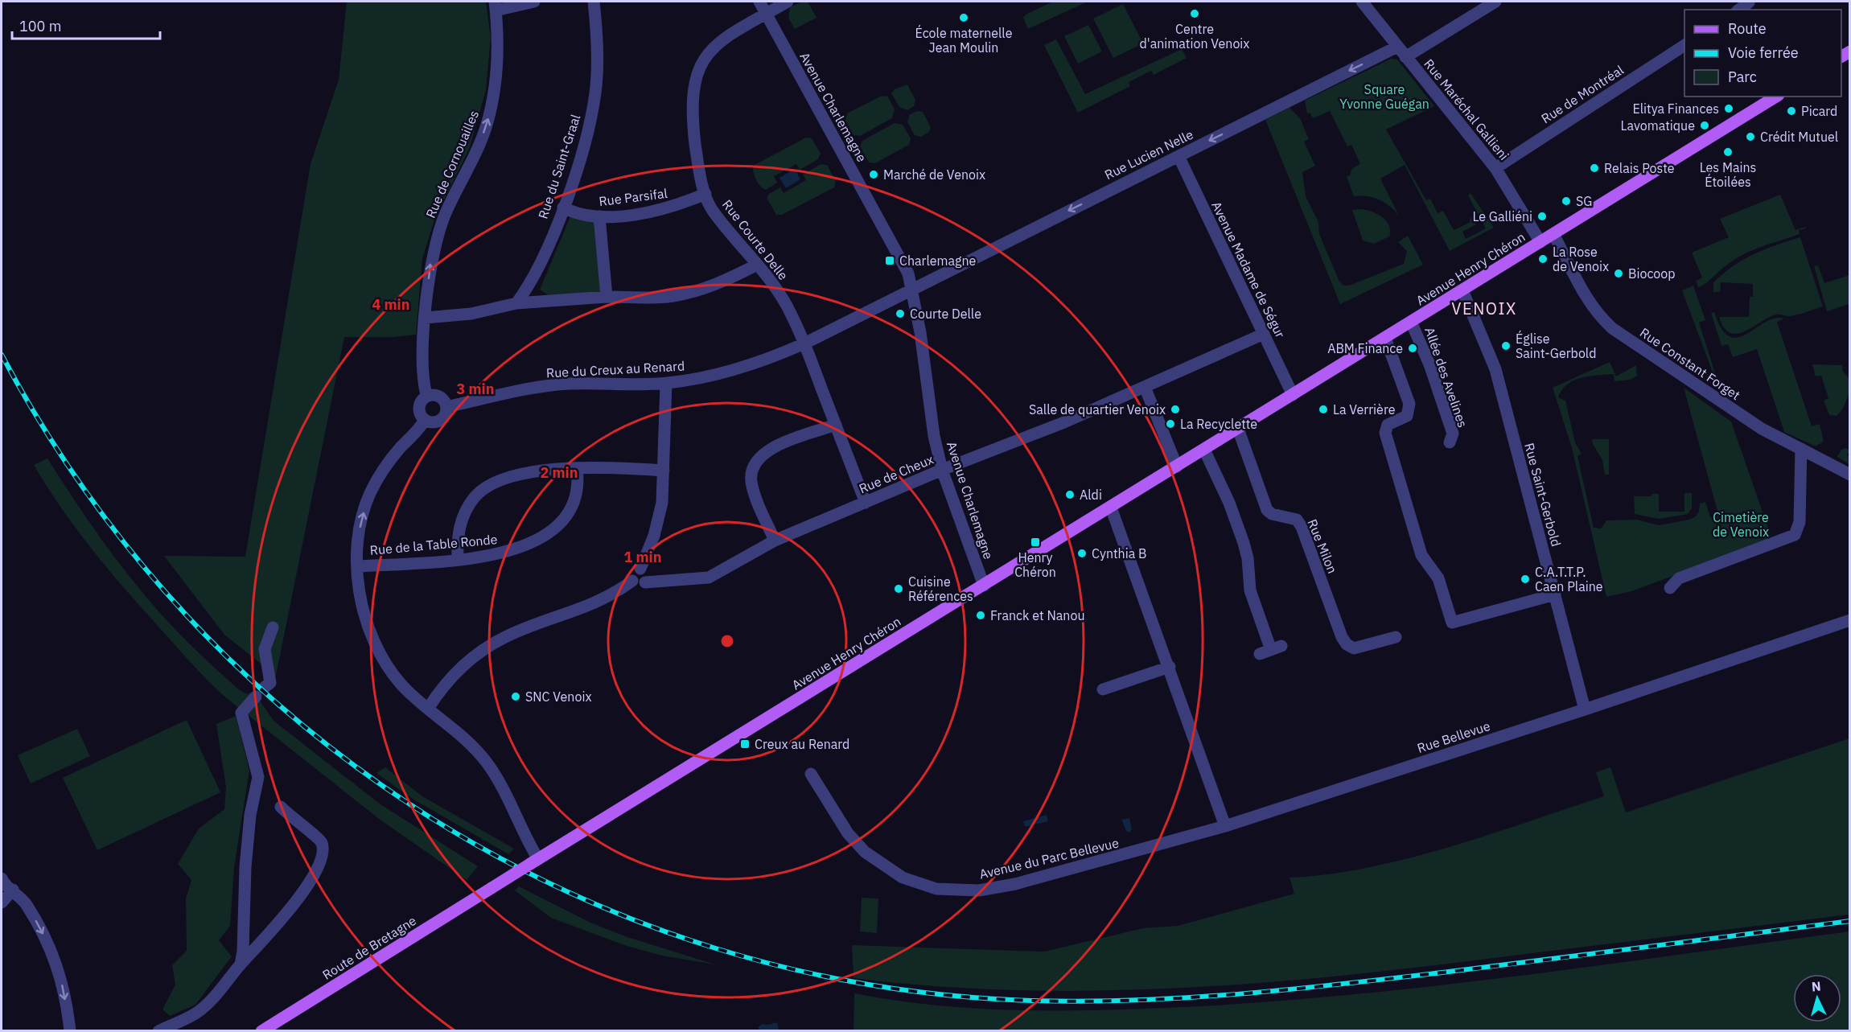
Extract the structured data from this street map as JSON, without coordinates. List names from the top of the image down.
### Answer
{
  "streets": {
    "main road": ["Avenue Henry Chéron", "Route de Bretagne"],
    "street": [
      "Rue de Montréal",
      "Avenue Charlemagne",
      "Rue Maréchal Gallieni",
      "Rue Lucien Nelle",
      "Rue de Cornouailles",
      "Rue du Saint-Graal",
      "Rue Parsifal",
      "Rue Courte Delle",
      "Avenue Madame de Ségur",
      "Rue Constant Forget",
      "Rue du Creux au Renard",
      "Allée des Avelines",
      "Rue de Cheux",
      "Rue Saint-Gerbold",
      "Rue de la Table Ronde",
      "Rue Milon",
      "Rue Bellevue",
      "Avenue du Parc Bellevue"
    ]
  },
  "crossings": [
    ["Rue de Montréal", "Rue Maréchal Gallieni"],
    ["Avenue Charlemagne", "Rue Lucien Nelle"],
    ["Avenue Charlemagne", "Rue Courte Delle"],
    ["Avenue Charlemagne", "Avenue Henry Chéron"],
    ["Avenue Charlemagne", "Rue du Creux au Renard"],
    ["Avenue Charlemagne", "Rue de Cheux"],
    ["Rue Maréchal Gallieni", "Rue Lucien Nelle"],
    ["Rue Maréchal Gallieni", "Avenue Henry Chéron"],
    ["Rue Lucien Nelle", "Avenue Madame de Ségur"],
    ["Rue Lucien Nelle", "Rue du Creux au Renard"],
    ["Rue de Cornouailles", "Rue du Creux au Renard"],
    ["Rue du Saint-Graal", "Rue Parsifal"],
    ["Rue Parsifal", "Rue Courte Delle"],
    ["Rue Courte Delle", "Rue du Creux au Renard"],
    ["Rue Courte Delle", "Rue de Cheux"],
    ["Avenue Henry Chéron", "Avenue Madame de Ségur"],
    ["Avenue Henry Chéron", "Rue Constant Forget"],
    ["Avenue Henry Chéron", "Allée des Avelines"],
    ["Avenue Henry Chéron", "Rue Saint-Gerbold"],
    ["Avenue Henry Chéron", "Rue Milon"],
    ["Avenue Henry Chéron", "Route de Bretagne"],
    ["Avenue Madame de Ségur", "Rue de Cheux"],
    ["Rue Saint-Gerbold", "Rue Bellevue"],
    ["Rue Bellevue", "Avenue du Parc Bellevue"]
  ],
  "one_way": ["Rue Lucien Nelle", "Rue de Cornouailles"],
  "districts": ["VENOIX"],
  "parks": ["Square Yvonne Guégan", "Cimetière de Venoix"],
  "places": {
    "other": [
      "Centre d'animation Venoix",
      "École maternelle Jean Moulin",
      "Elitya Finances",
      "Picard",
      "Lavomatique",
      "Crédit Mutuel",
      "Les Mains Étoilées",
      "Relais Poste",
      "Marché de Venoix",
      "SG",
      "Le Galliéni",
      "La Rose de Venoix",
      "Biocoop",
      "Courte Delle",
      "Église Saint-Gerbold",
      "ABM Finance",
      "Salle de quartier Venoix",
      "La Verrière",
      "La Recyclette",
      "Aldi",
      "Cynthia B",
      "C.A.T.T.P. Caen Plaine",
      "Cuisine Références",
      "Franck et Nanou",
      "SNC Venoix"
    ],
    "transit": ["Charlemagne", "Henry Chéron", "Creux au Renard"]
  },
  "legend": ["Route", "Voie ferrée", "Parc"],
  "scale_bar": "100 m",
  "north": "top",
  "rings": [
    "4 min",
    "3 min",
    "2 min",
    "1 min"
  ]
}
